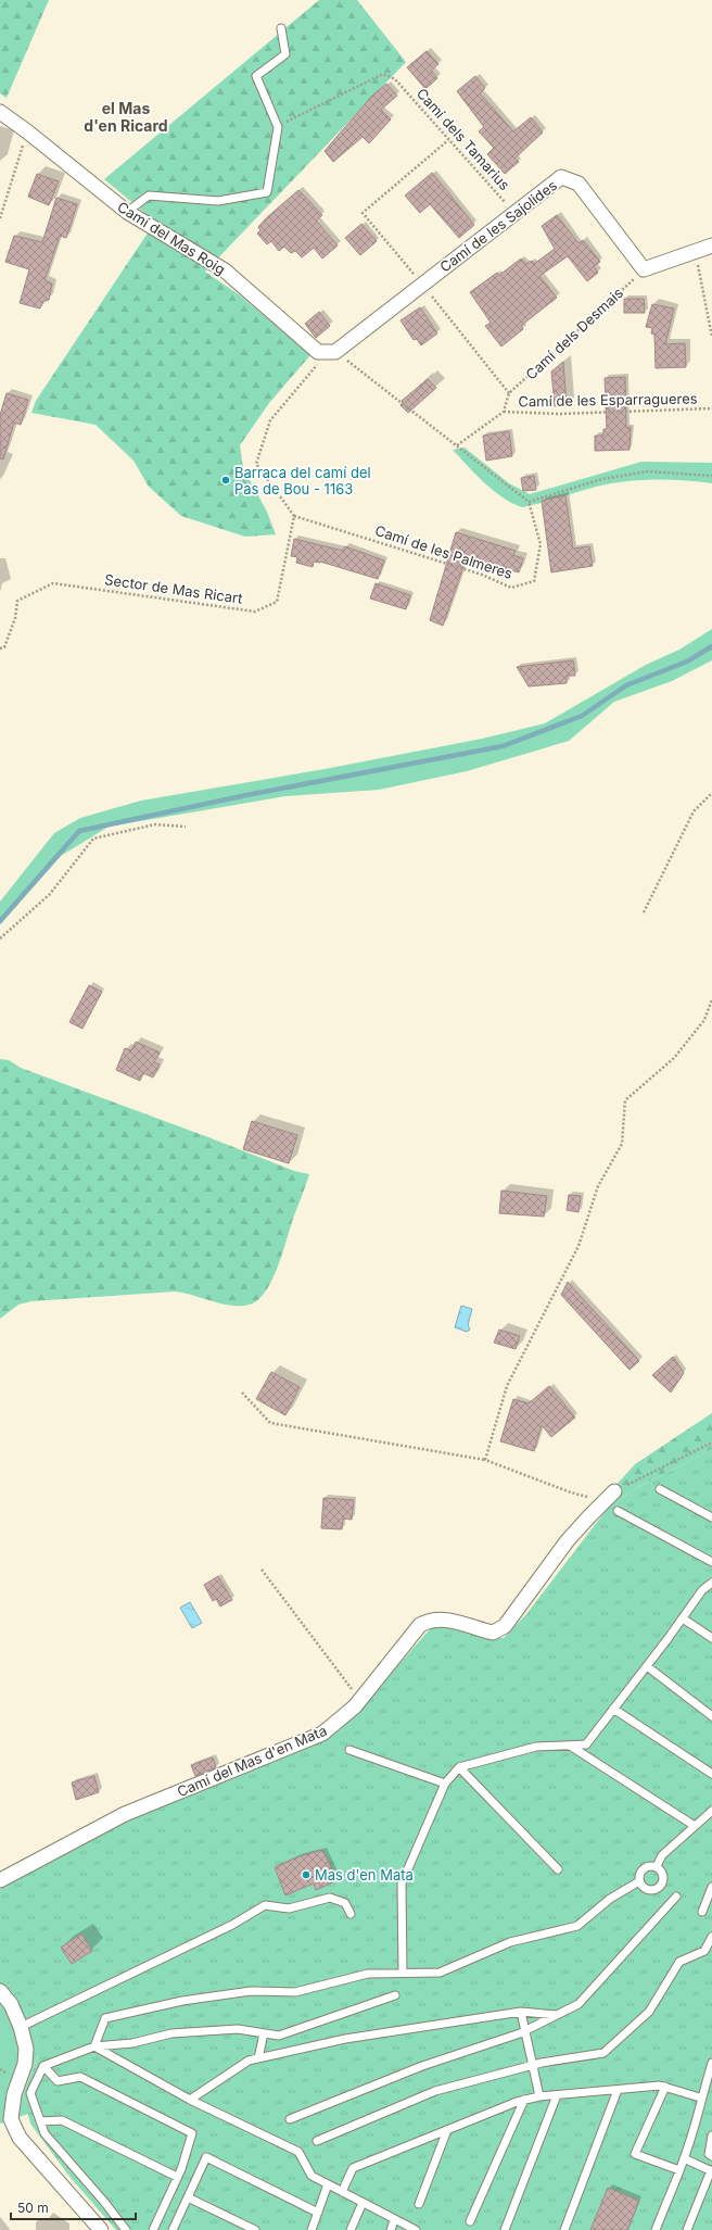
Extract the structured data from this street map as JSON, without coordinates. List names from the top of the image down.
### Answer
{
  "streets": {
    "street": ["Camí de les Sajolides", "Camí del Mas Roig", "Camí del Mas d'en Mata"],
    "path": [
      "Camí dels Tamarius",
      "Camí dels Desmais",
      "Camí de les Esparragueres",
      "Camí de les Palmeres",
      "Sector de Mas Ricart"
    ]
  },
  "crossings": [
    ["Camí dels Tamarius", "Camí de les Sajolides"],
    ["Camí de les Sajolides", "Camí del Mas Roig"],
    ["Camí de les Sajolides", "Camí dels Desmais"],
    ["Camí dels Desmais", "Camí de les Esparragueres"],
    ["Camí de les Palmeres", "Sector de Mas Ricart"]
  ],
  "districts": ["el Mas d'en Ricard"],
  "places": ["Barraca del camí del Pas de Bou - 1163", "Mas d'en Mata"],
  "scale_bar": "50 m"
}
